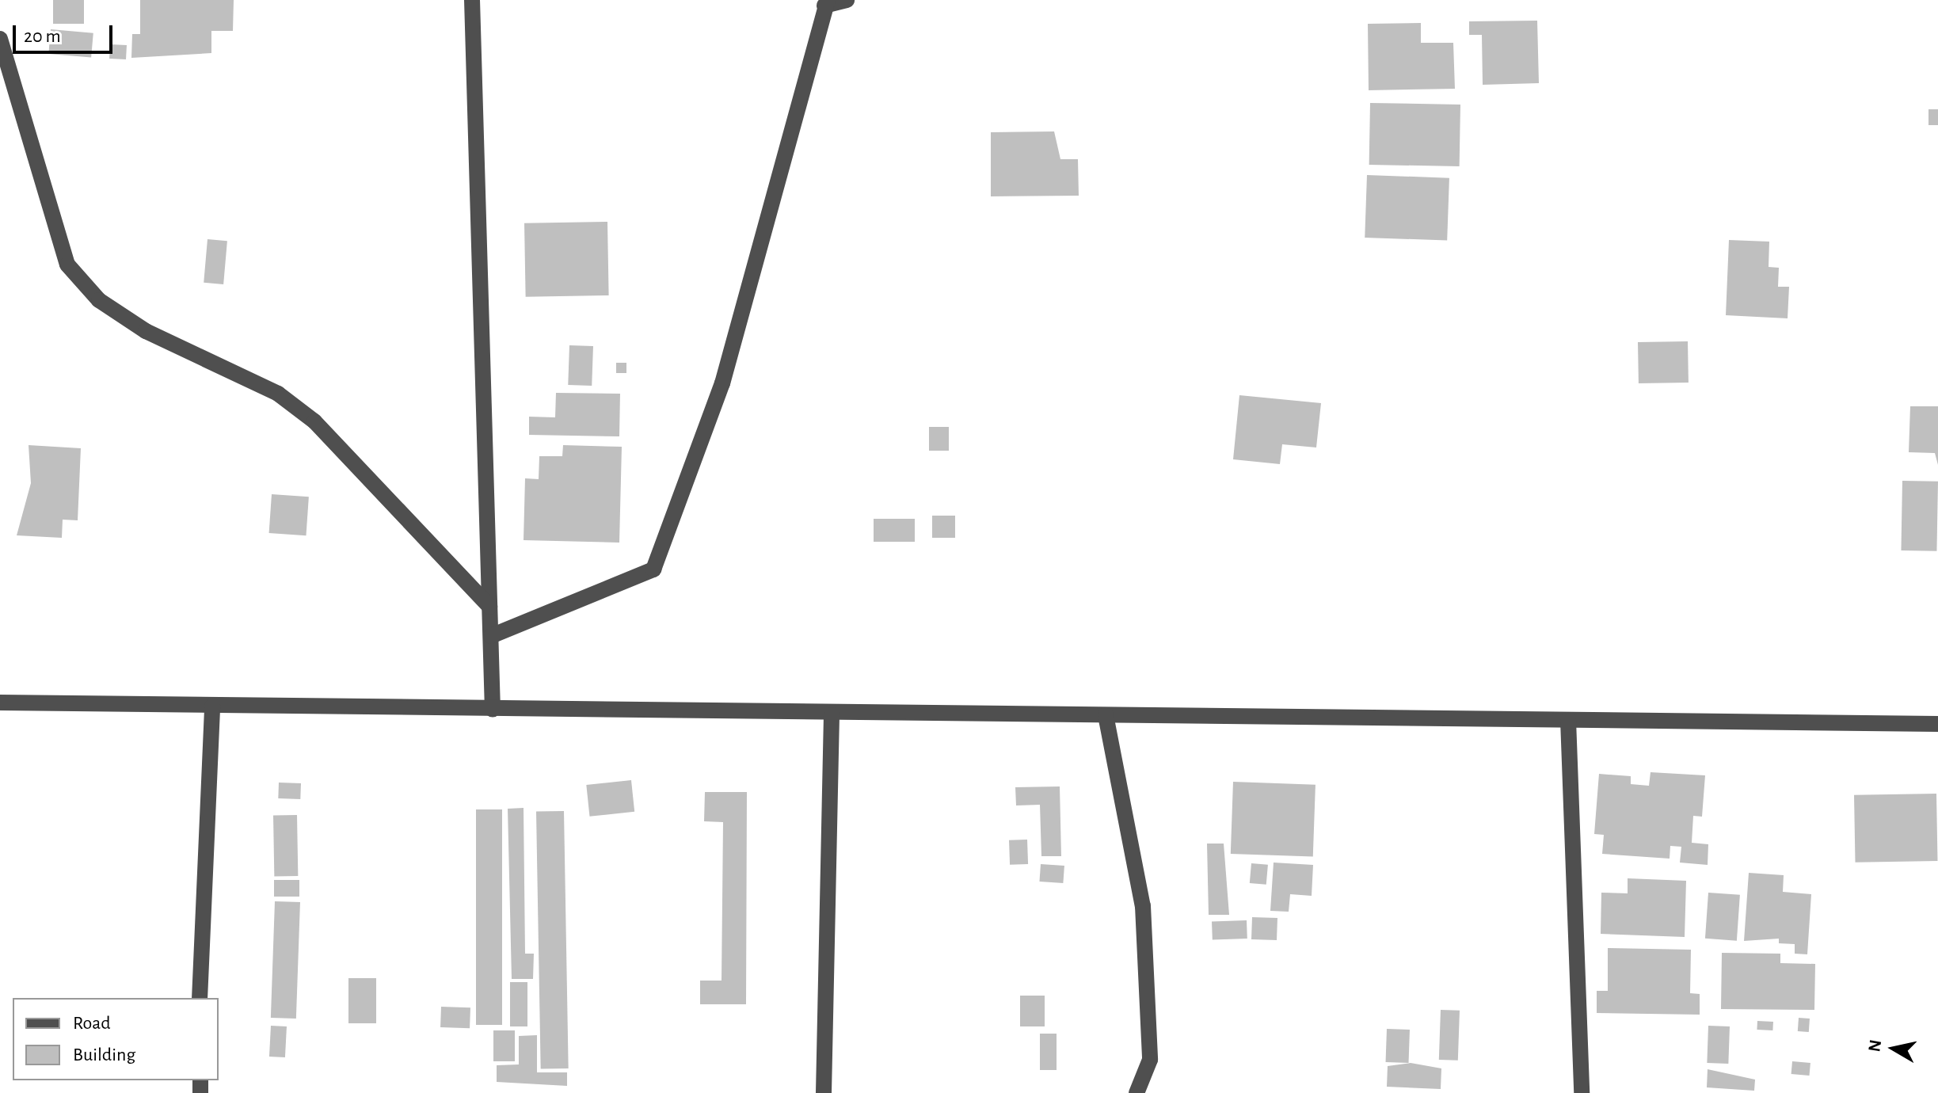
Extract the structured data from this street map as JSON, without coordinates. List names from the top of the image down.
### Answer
{
  "legend": ["Road", "Building"],
  "scale_bar": "20 m",
  "north": "left"
}
